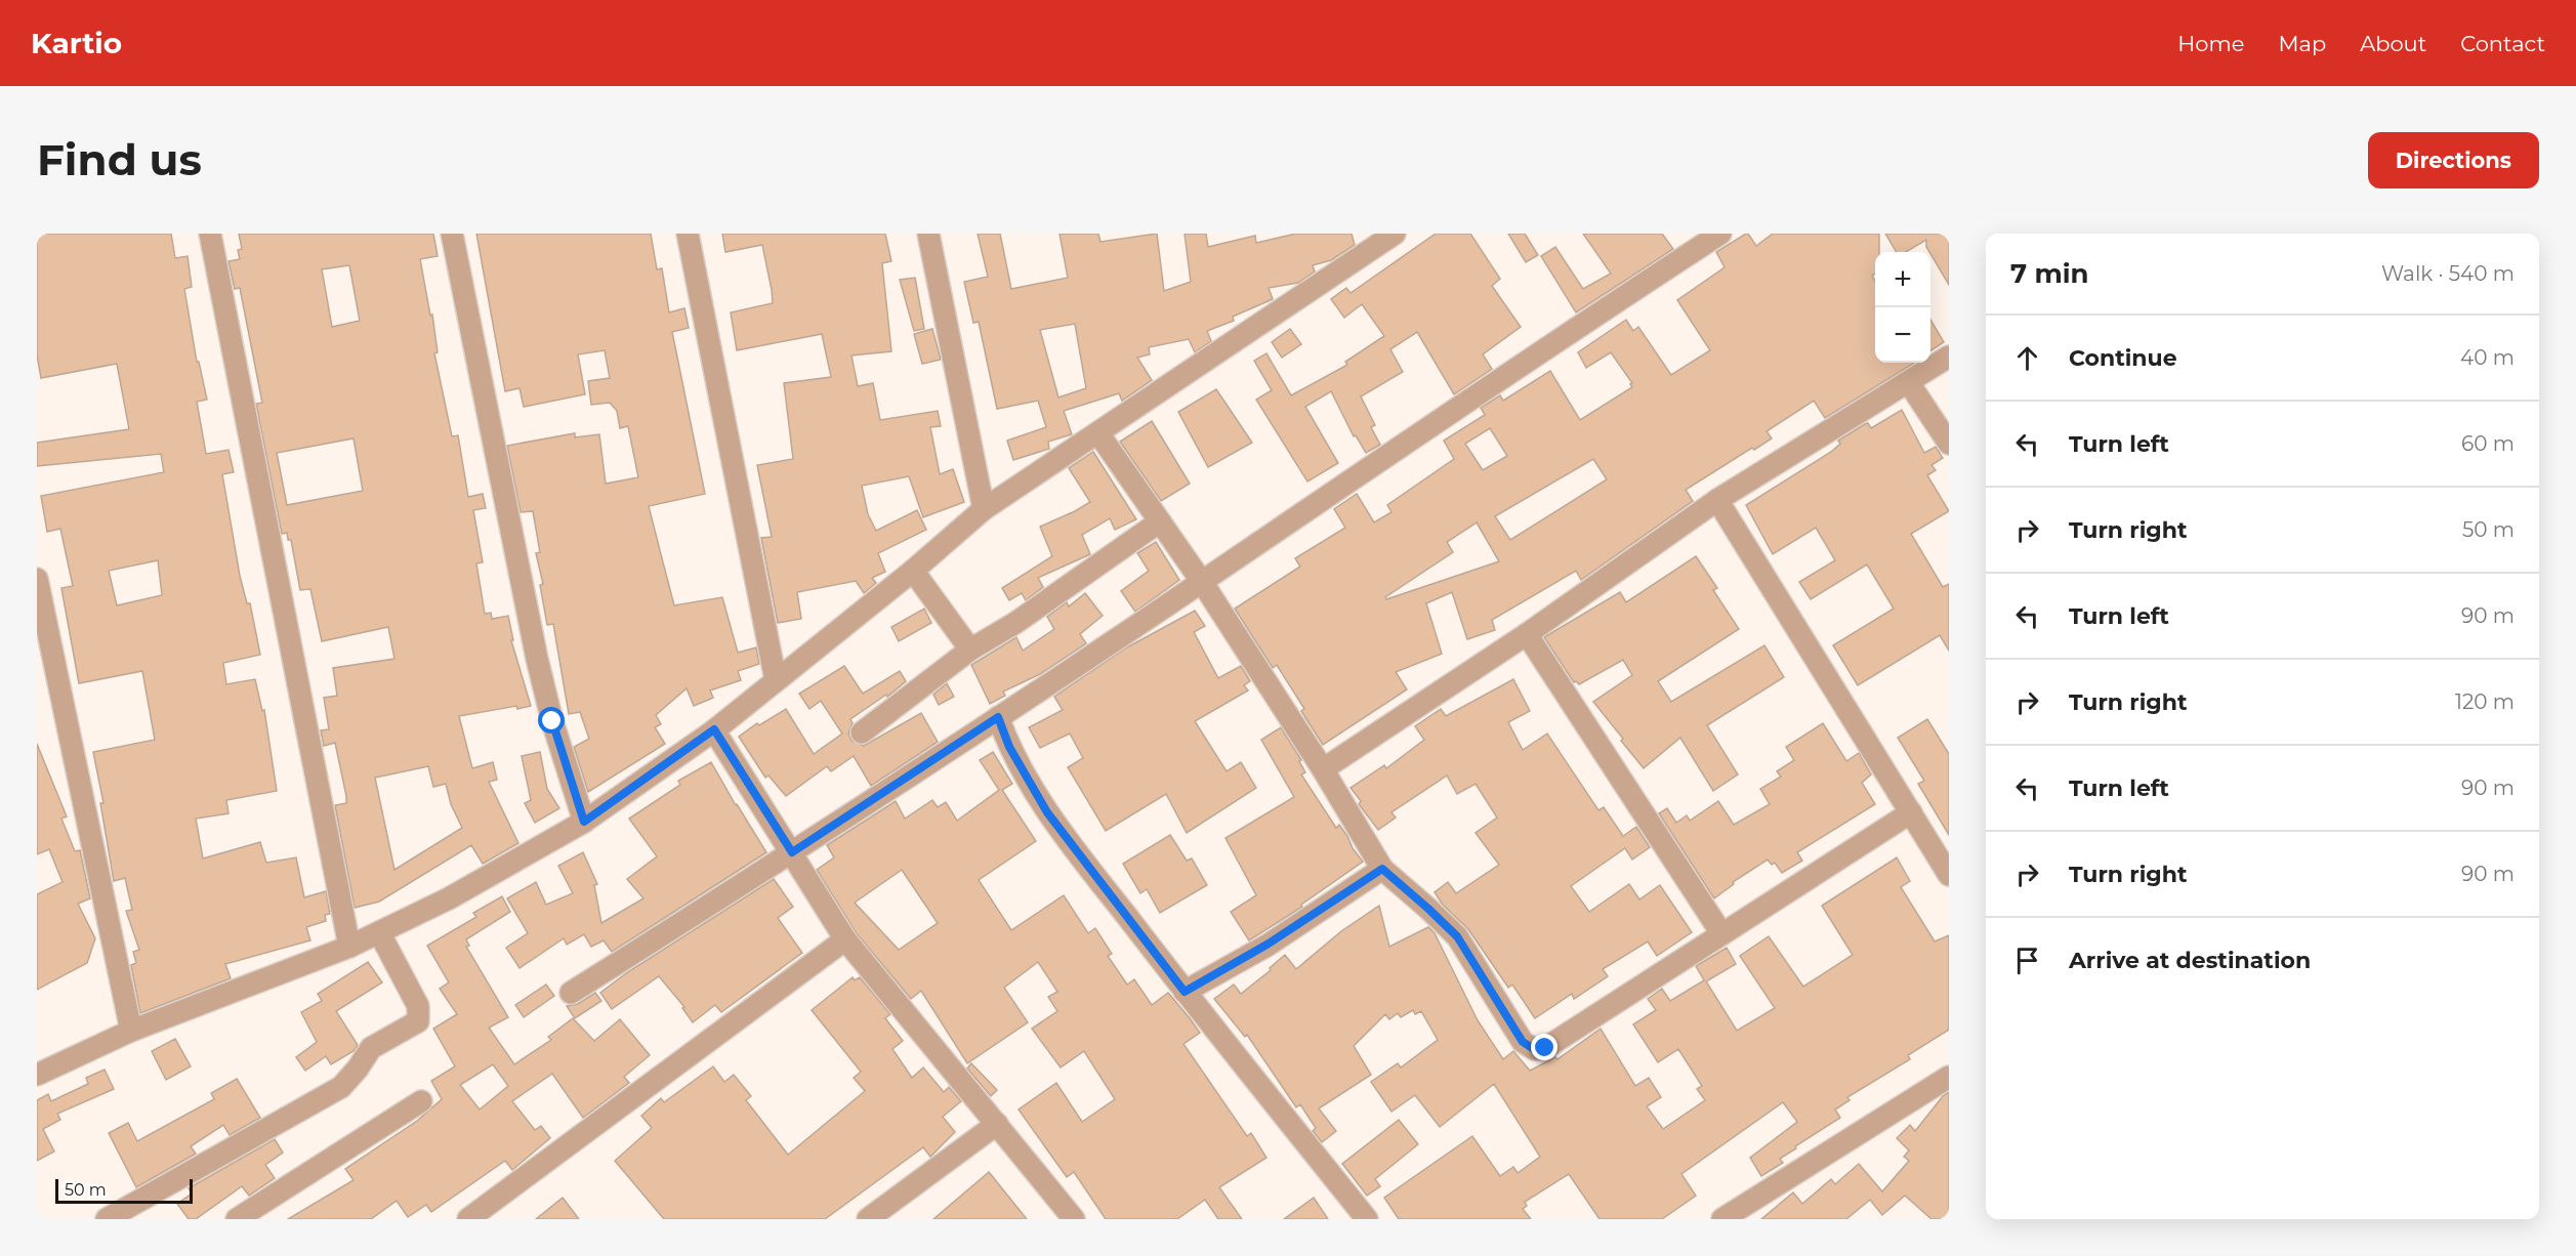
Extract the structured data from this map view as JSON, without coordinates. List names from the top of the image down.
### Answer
{
  "scale_bar": "50 m",
  "page": {
    "header": "Kartio",
    "nav": [
      "Home",
      "Map",
      "About",
      "Contact"
    ],
    "buttons": "Directions",
    "title": "Find us",
    "heading": ["7 min", "Walk · 540 m"],
    "map_buttons": ["+", "−"],
    "list": [
      ["Continue", "40 m"],
      ["Turn left", "60 m"],
      ["Turn right", "50 m"],
      ["Turn left", "90 m"],
      ["Turn right", "120 m"],
      ["Turn left", "90 m"],
      ["Turn right", "90 m"],
      "Arrive at destination"
    ],
    "scale": "50 m"
  }
}
